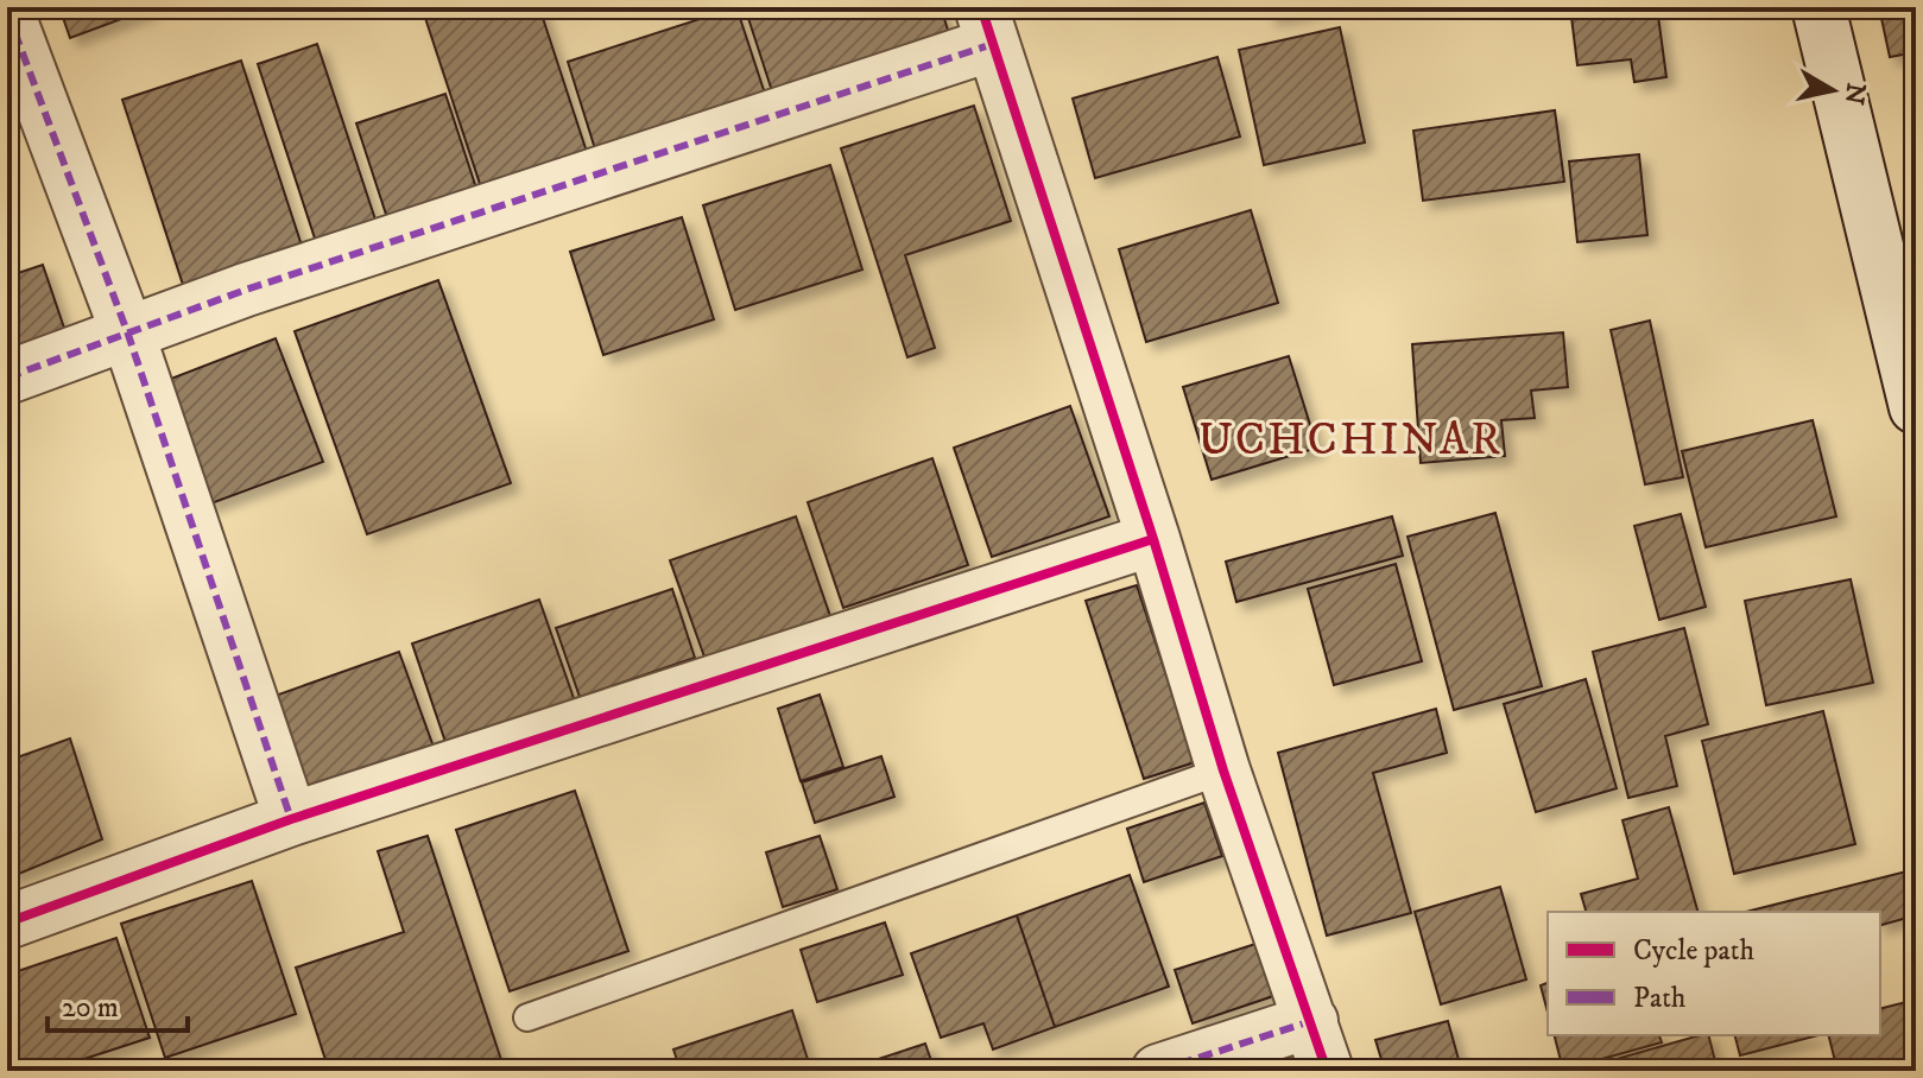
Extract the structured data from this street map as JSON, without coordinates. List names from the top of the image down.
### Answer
{
  "districts": ["UCHCHINAR"],
  "legend": ["Cycle path", "Path"],
  "scale_bar": "20 m",
  "north": "right"
}
